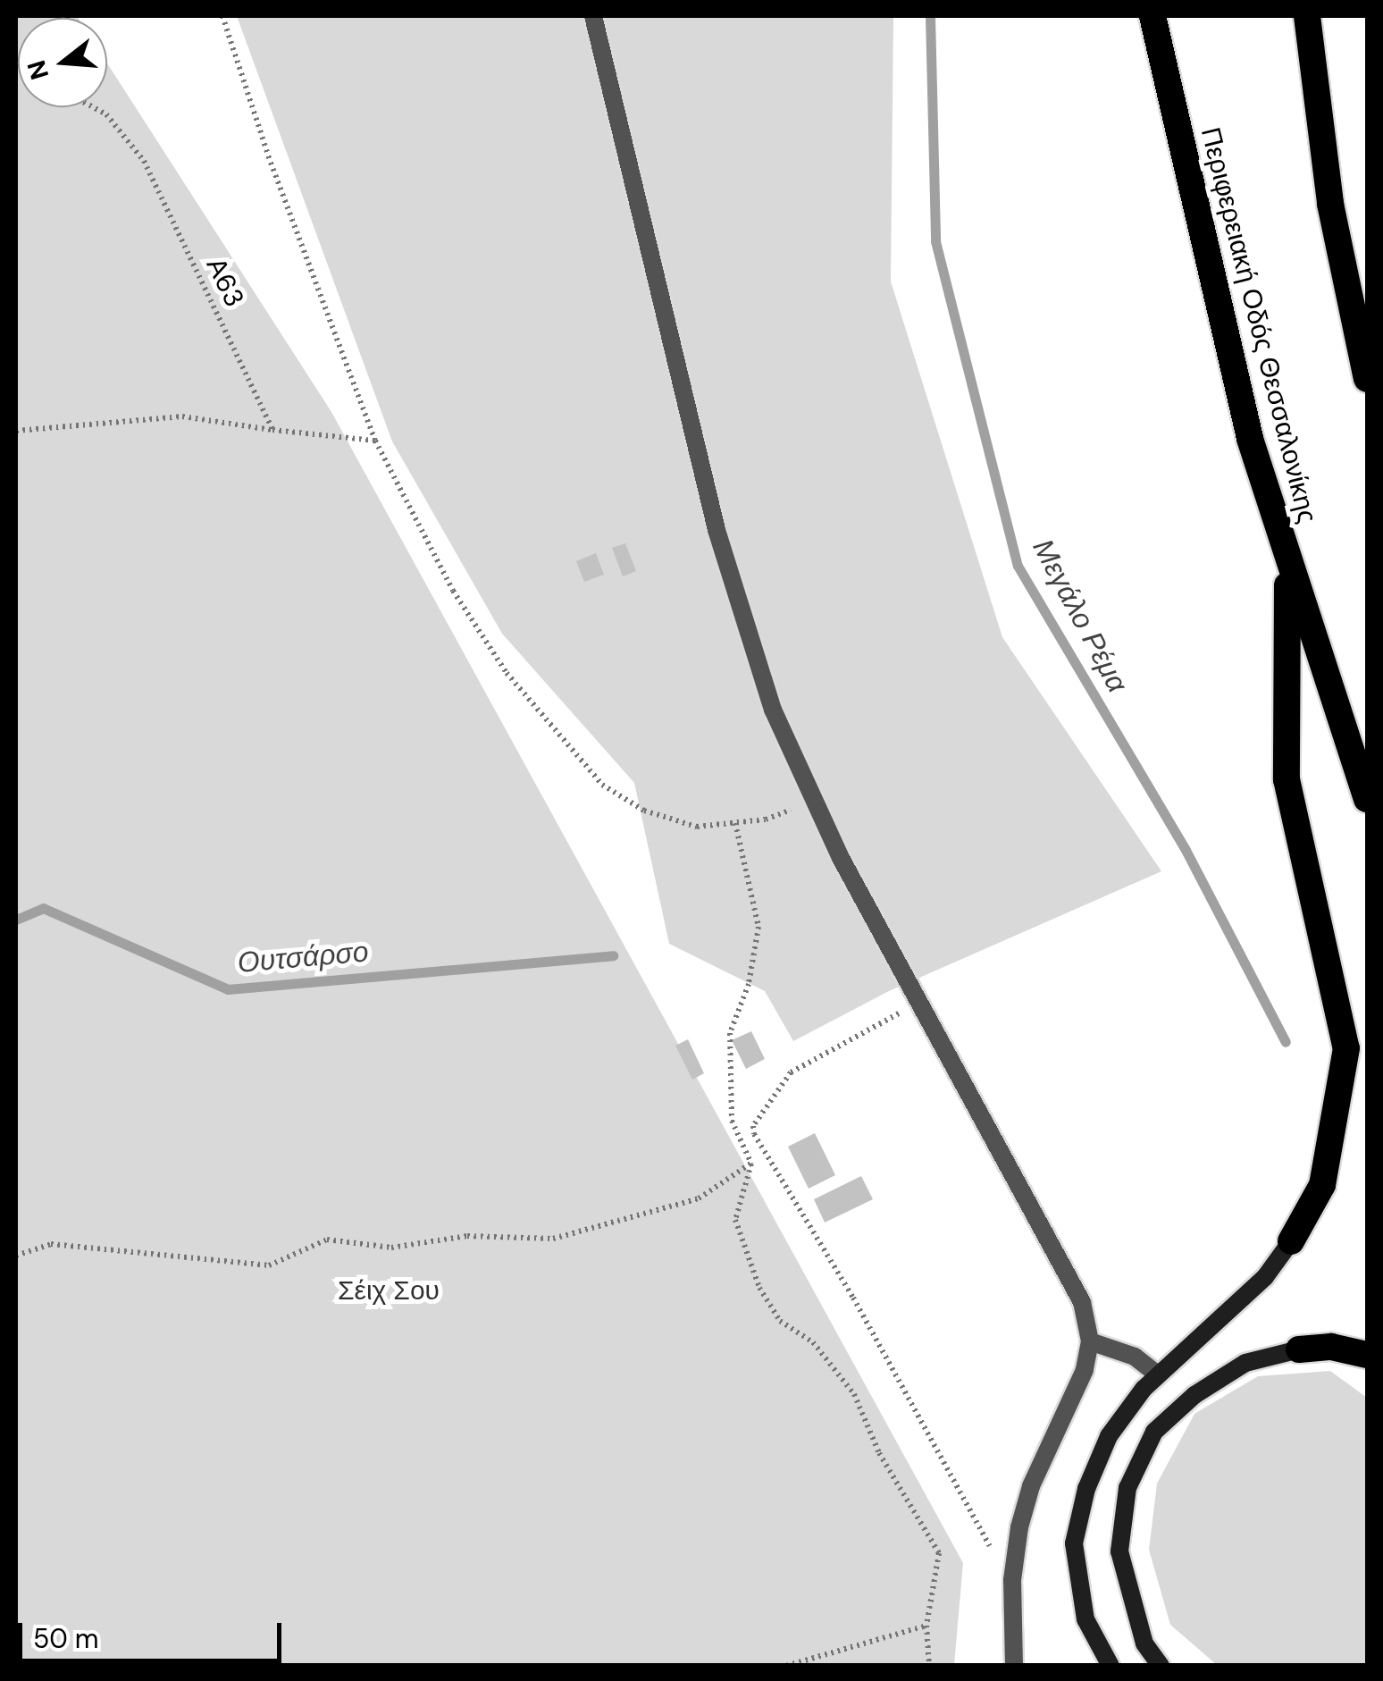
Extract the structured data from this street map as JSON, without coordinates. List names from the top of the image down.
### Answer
{
  "streets": {
    "highway": ["Περιφερειακή Οδός Θεσσαλονίκης"],
    "path": ["Α63"]
  },
  "water": ["Μεγάλο Ρέμα", "Ουτσάρσο"],
  "parks": ["Σέιχ Σου"],
  "scale_bar": "50 m",
  "north": "left"
}
